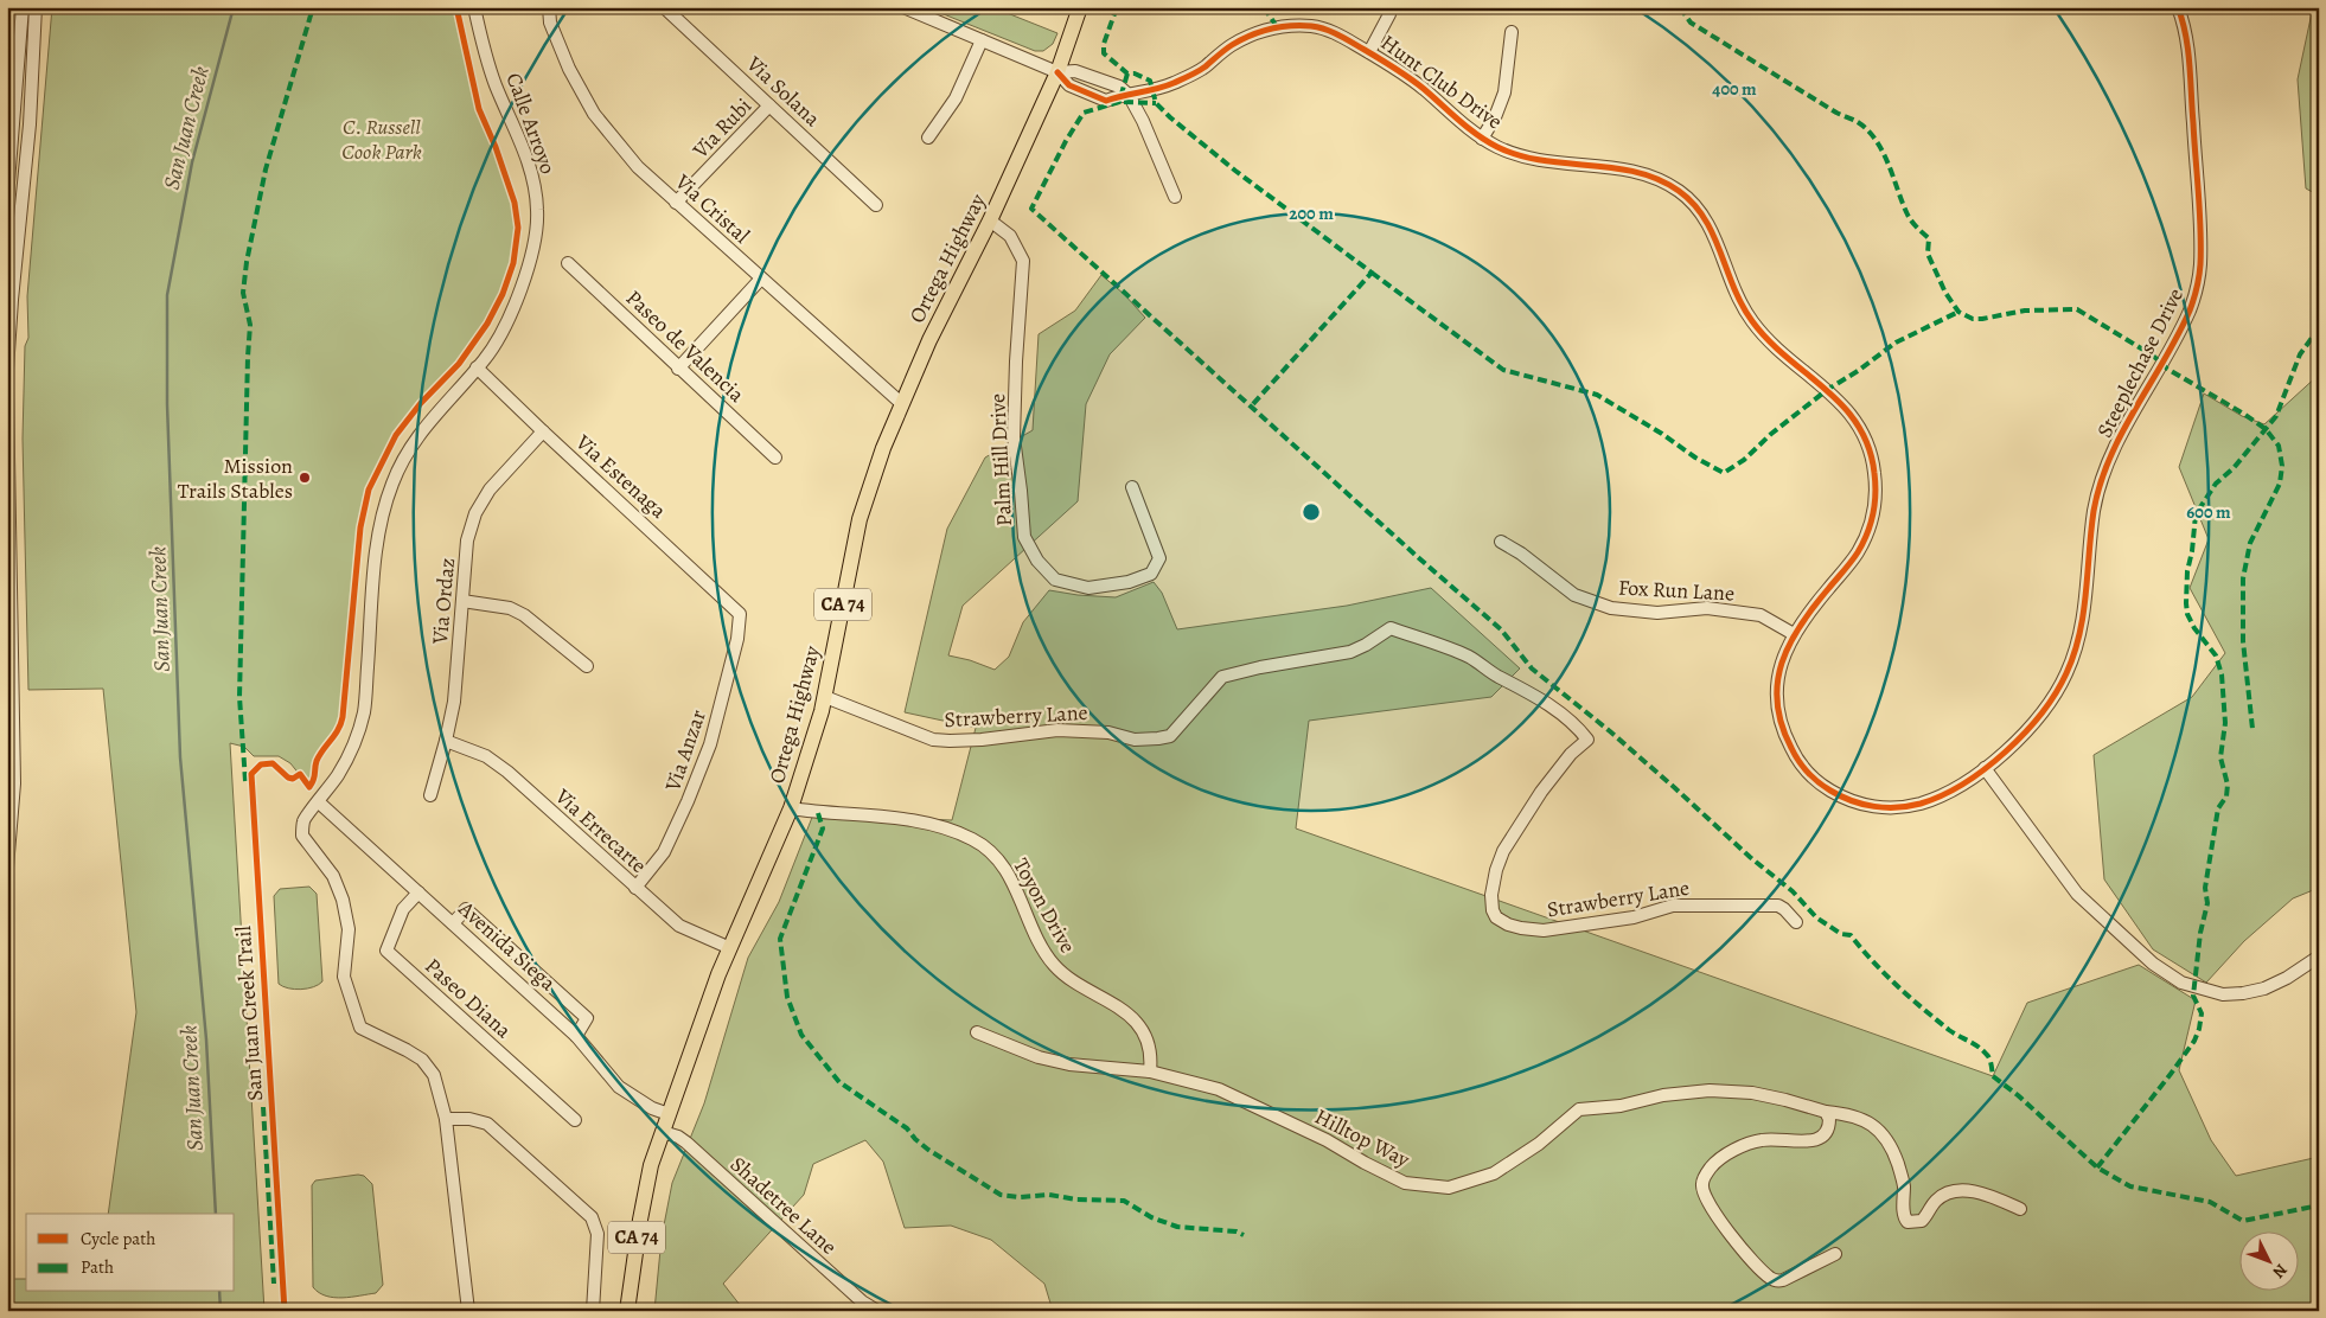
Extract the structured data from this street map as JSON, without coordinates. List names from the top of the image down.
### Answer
{
  "streets": {
    "main road": ["Ortega Highway", "CA 74"],
    "street": [
      "Hunt Club Drive",
      "Via Solana",
      "Calle Arroyo",
      "Via Rubi",
      "Via Cristal",
      "Paseo de Valencia",
      "Steeplechase Drive",
      "Palm Hill Drive",
      "Via Estenaga",
      "Fox Run Lane",
      "Via Ordaz",
      "Strawberry Lane",
      "Via Anzar",
      "Via Errecarte",
      "Toyon Drive",
      "Avenida Siega",
      "Paseo Diana",
      "Hilltop Way",
      "Shadetree Lane"
    ],
    "cycle path": ["San Juan Creek Trail"]
  },
  "crossings": [
    ["Hunt Club Drive", "Ortega Highway"],
    ["Hunt Club Drive", "Steeplechase Drive"],
    ["Hunt Club Drive", "Fox Run Lane"],
    ["Via Solana", "Via Rubi"],
    ["Calle Arroyo", "Via Estenaga"],
    ["Calle Arroyo", "Avenida Siega"],
    ["Via Rubi", "Via Cristal"],
    ["Via Cristal", "Ortega Highway"],
    ["Ortega Highway", "Palm Hill Drive"],
    ["Ortega Highway", "Strawberry Lane"],
    ["Ortega Highway", "Via Errecarte"],
    ["Ortega Highway", "Toyon Drive"],
    ["Ortega Highway", "Avenida Siega"],
    ["Ortega Highway", "Shadetree Lane"],
    ["Via Estenaga", "Via Ordaz"],
    ["Via Estenaga", "Via Anzar"],
    ["Via Ordaz", "Via Errecarte"],
    ["Via Anzar", "Via Errecarte"],
    ["Toyon Drive", "Hilltop Way"],
    ["Avenida Siega", "Paseo Diana"]
  ],
  "water": ["San Juan Creek"],
  "parks": ["C. Russell Cook Park"],
  "places": ["Mission Trails Stables"],
  "legend": ["Cycle path", "Path"],
  "north": "bottom right",
  "rings": ["400 m", "200 m", "600 m"]
}
